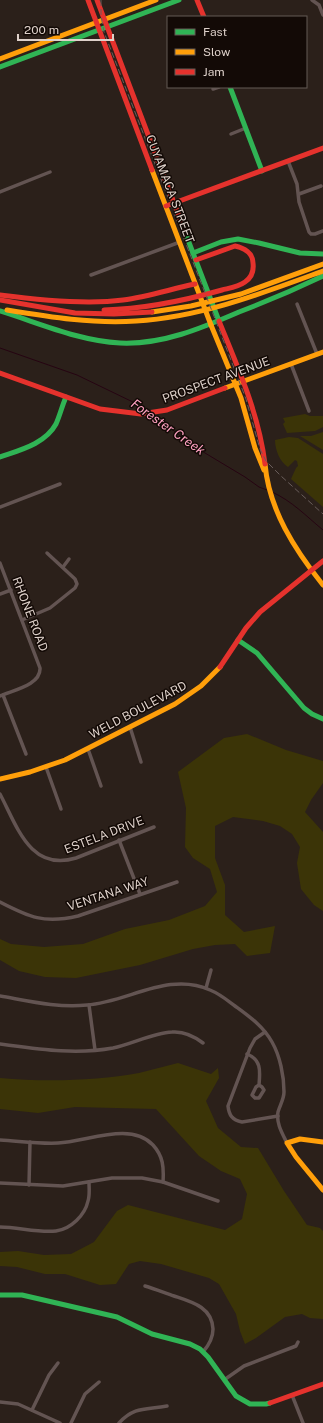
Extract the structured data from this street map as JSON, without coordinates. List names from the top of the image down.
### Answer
{
  "streets": {
    "main road": ["CUYAMACA STREET", "PROSPECT AVENUE", "WELD BOULEVARD"],
    "street": ["RHONE ROAD", "ESTELA DRIVE", "VENTANA WAY"]
  },
  "crossings": [
    ["CUYAMACA STREET", "PROSPECT AVENUE"]
  ],
  "water": ["Forester Creek"],
  "legend": ["Fast", "Slow", "Jam"],
  "scale_bar": "200 m"
}
